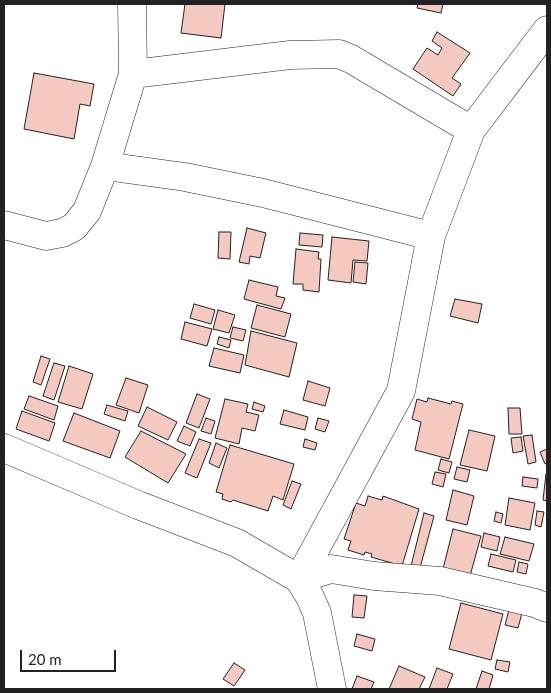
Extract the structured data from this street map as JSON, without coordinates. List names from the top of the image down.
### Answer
{
  "scale_bar": "20 m"
}
